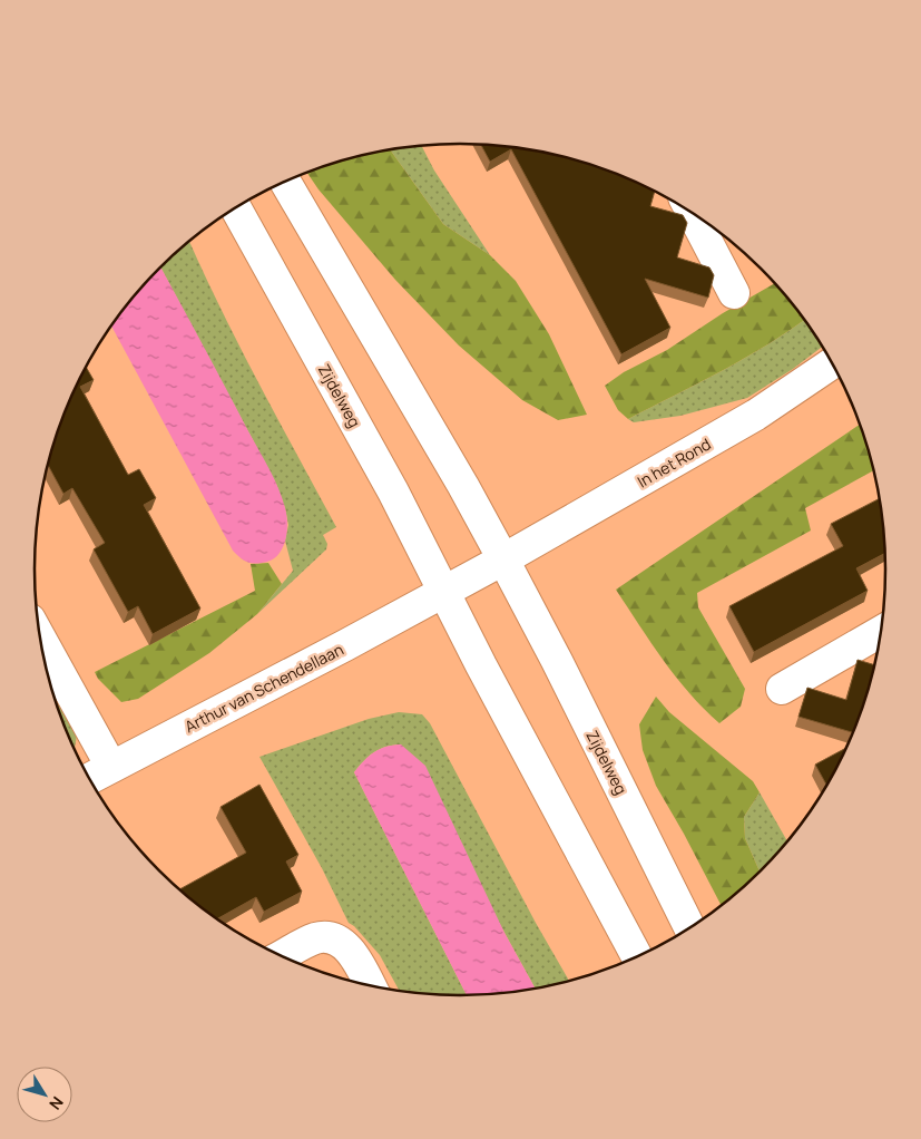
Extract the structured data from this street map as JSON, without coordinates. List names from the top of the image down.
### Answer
{
  "streets": {
    "main road": ["Zijdelweg", "In het Rond", "Arthur van Schendellaan"]
  },
  "crossings": [
    ["Zijdelweg", "In het Rond"],
    ["Zijdelweg", "Arthur van Schendellaan"]
  ],
  "north": "bottom right"
}
